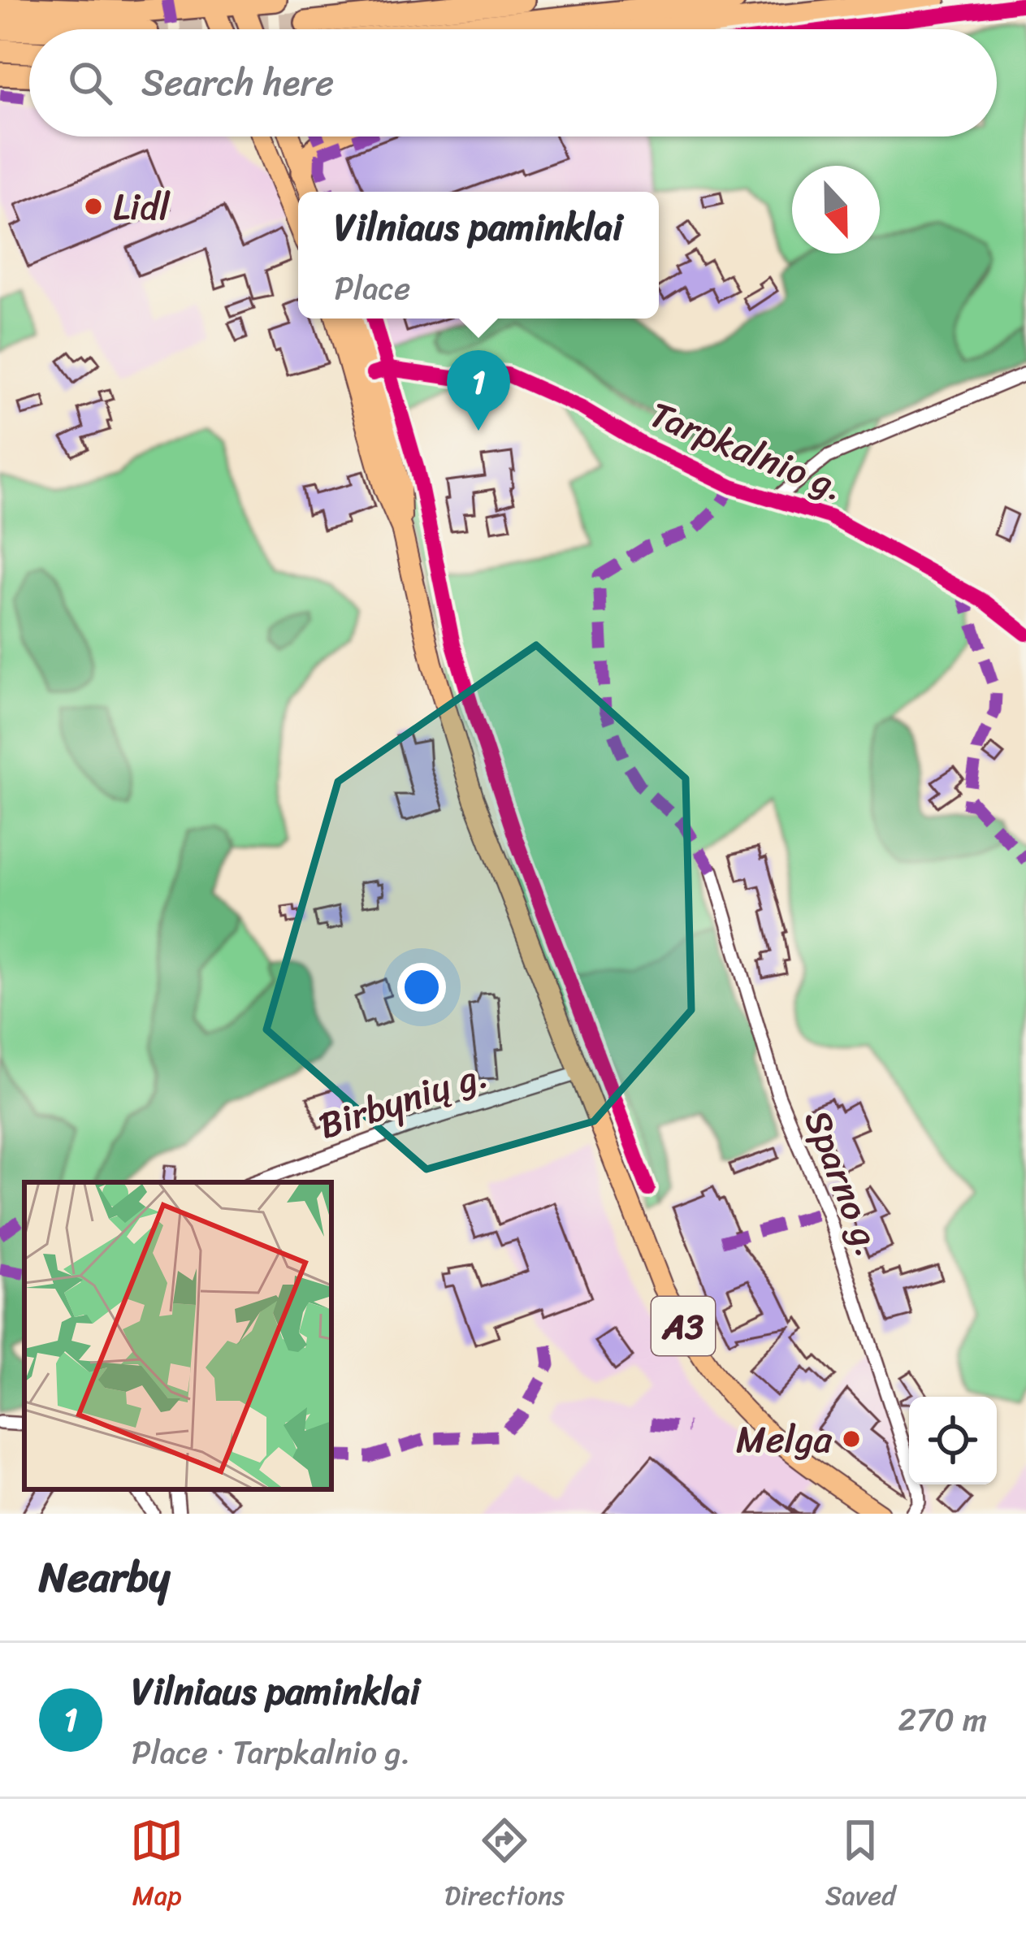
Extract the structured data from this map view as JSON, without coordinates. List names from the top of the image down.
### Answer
{
  "streets": {
    "main road": ["A3"],
    "street": ["Tarpkalnio g.", "Birbynių g.", "Sparno g."]
  },
  "crossings": [
    ["Tarpkalnio g.", "A3"],
    ["Birbynių g.", "A3"]
  ],
  "places": ["Lidl", "Melga"],
  "north": "bottom",
  "page": {
    "search": "Search here",
    "popup": ["Vilniaus paminklai", "Place"],
    "pins": "1",
    "heading": "Nearby",
    "list": [
      {
        "mark": "1",
        "name": "Vilniaus paminklai",
        "note": "Place · Tarpkalnio g.",
        "value": "270 m"
      }
    ],
    "nav": ["Map", "Directions", "Saved"]
  }
}
